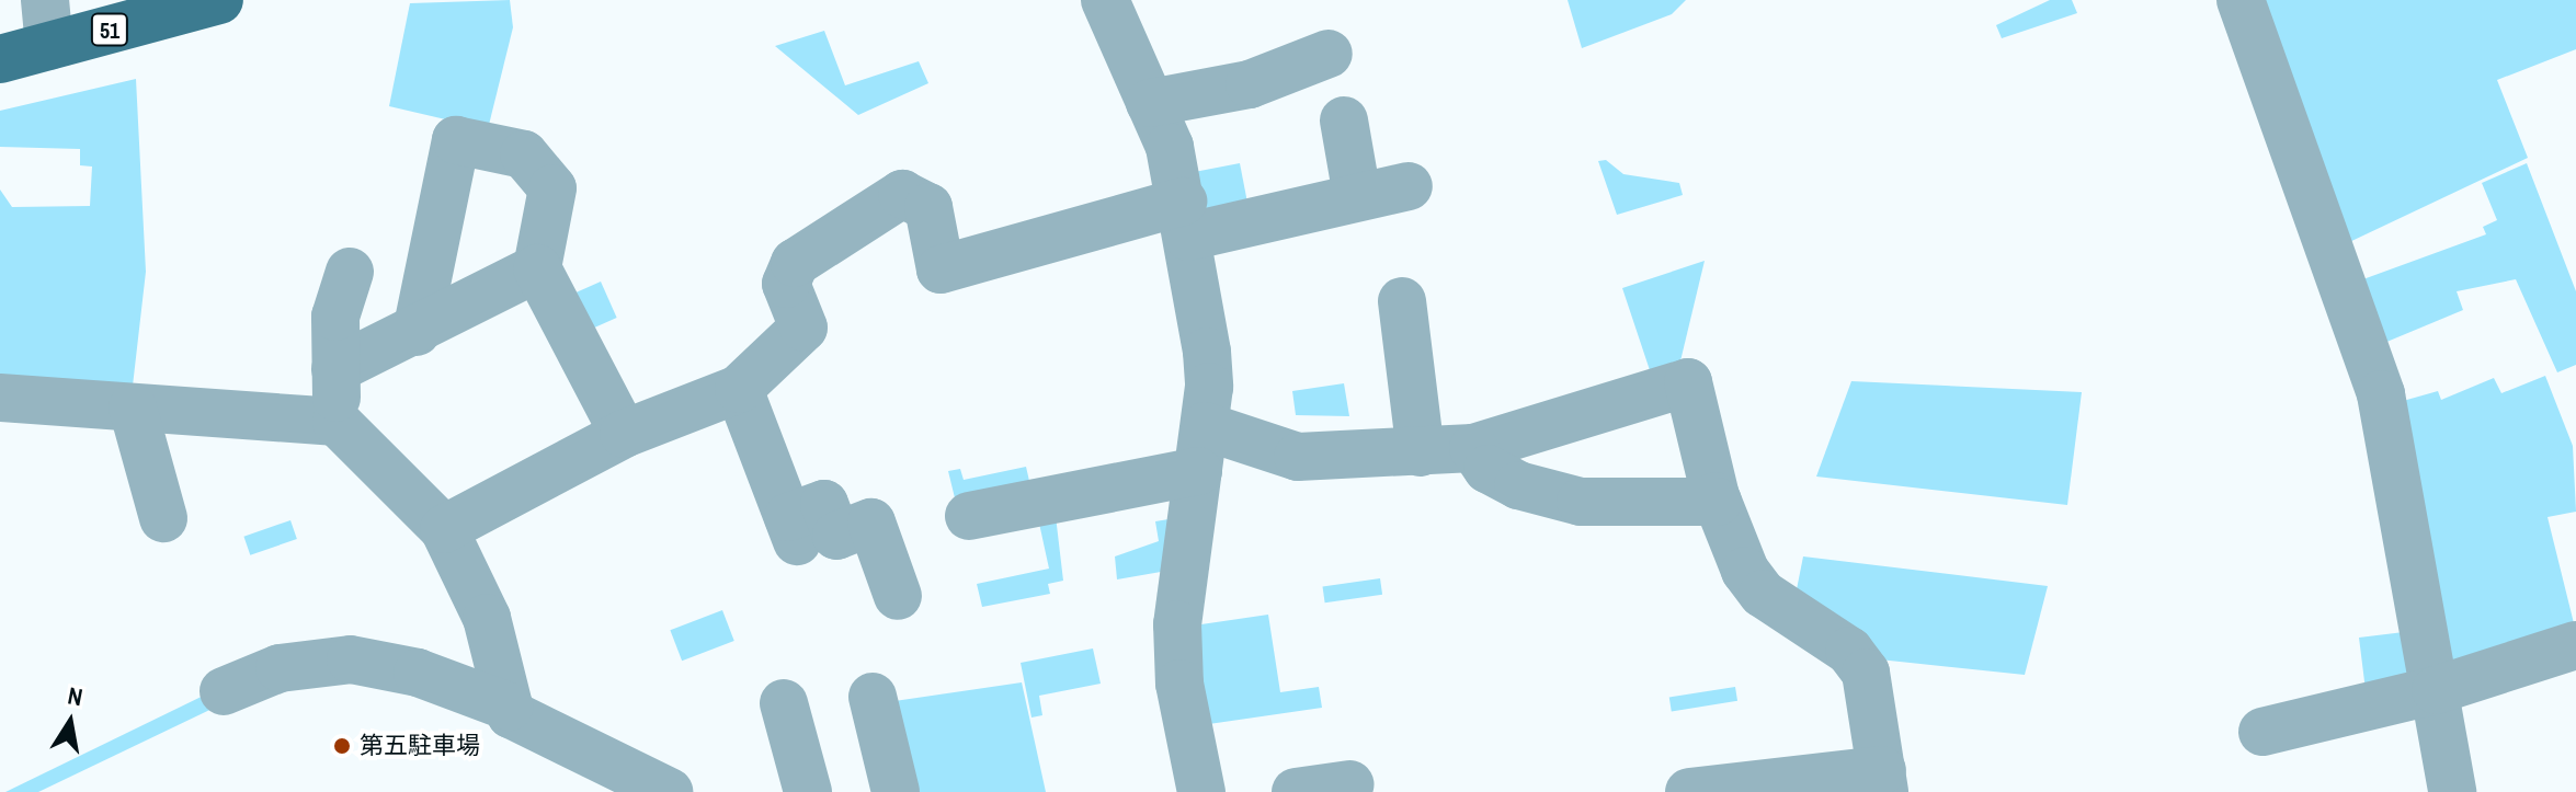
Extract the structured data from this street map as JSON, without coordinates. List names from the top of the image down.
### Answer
{
  "streets": {
    "main road": ["51"]
  },
  "places": ["第五駐車場"],
  "north": "top"
}
